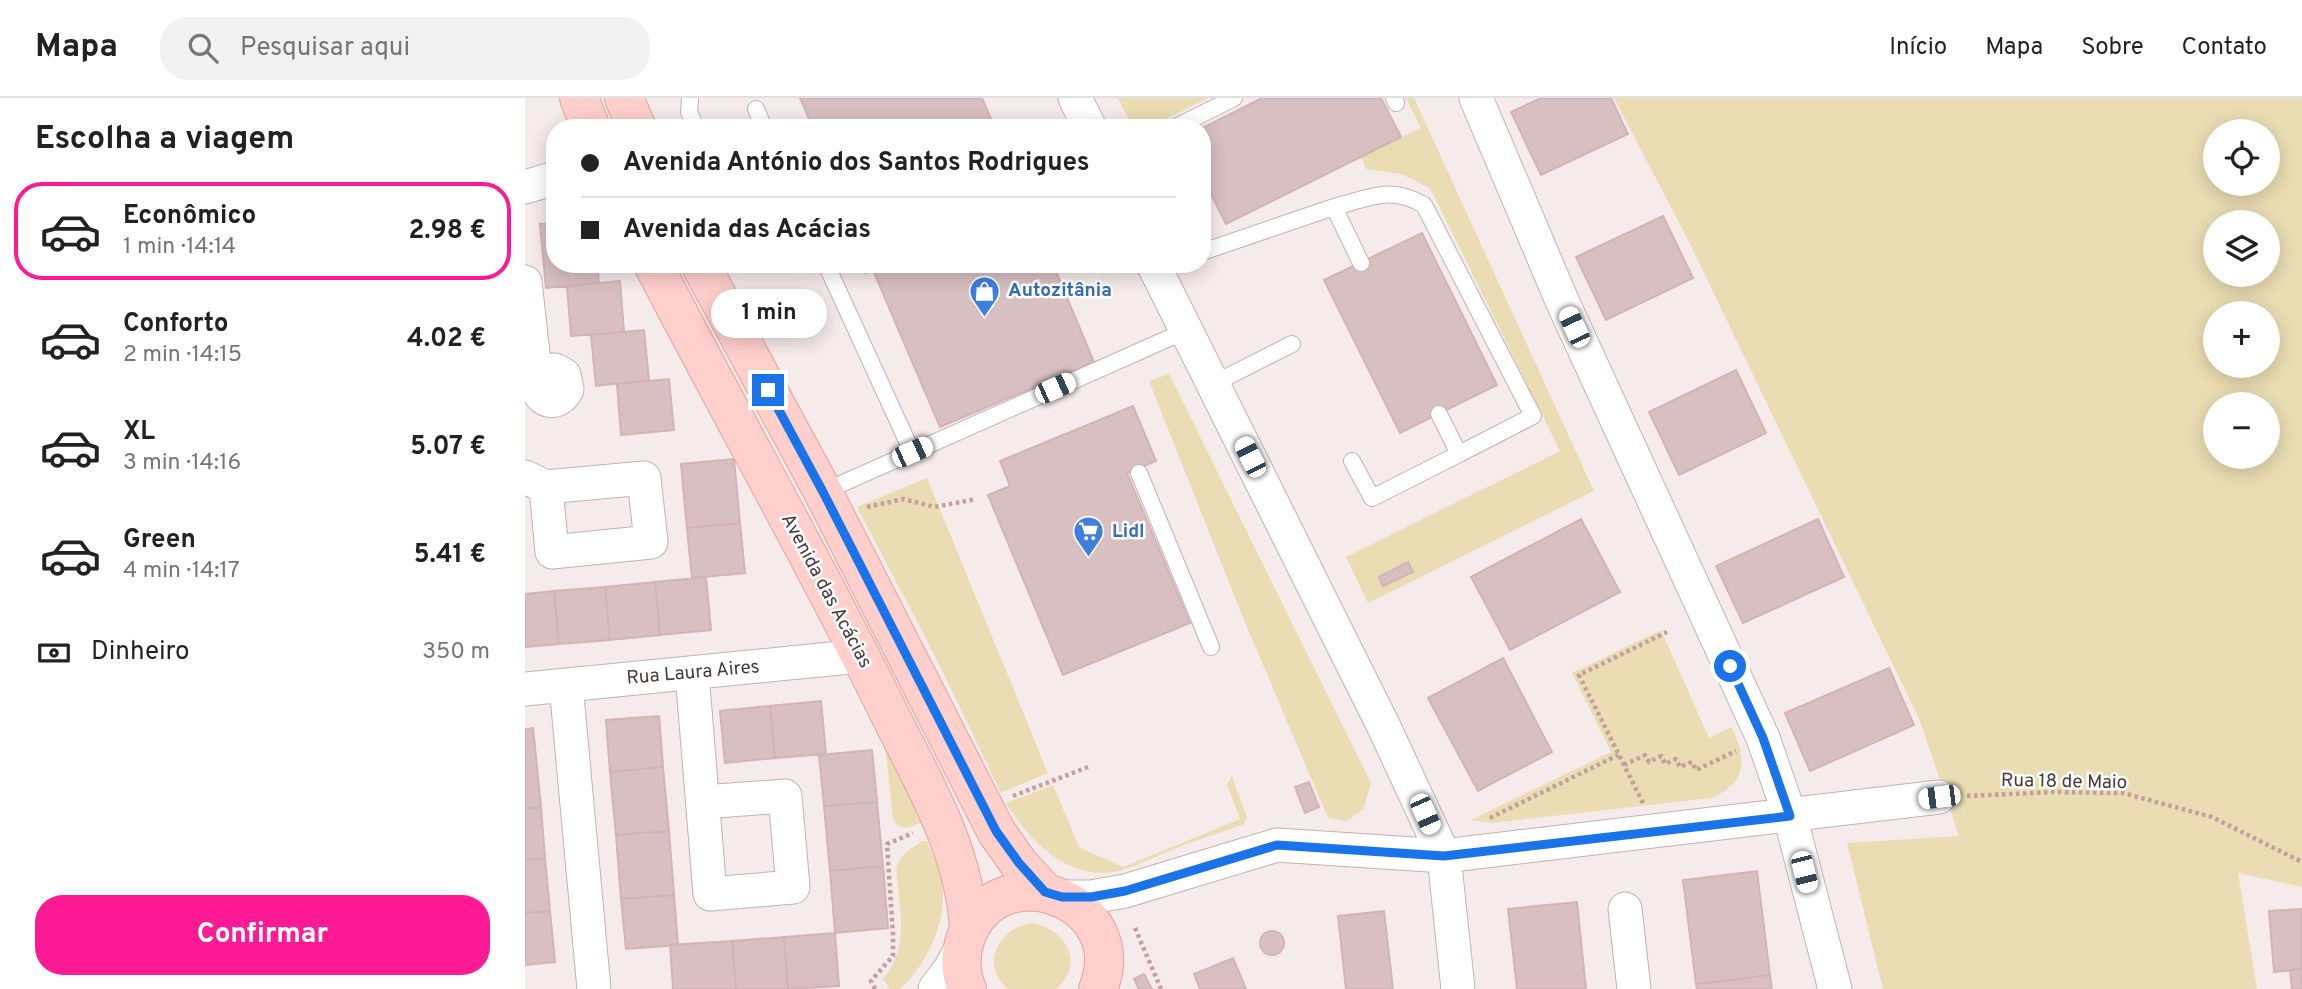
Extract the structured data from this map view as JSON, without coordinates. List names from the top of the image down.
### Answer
{
  "streets": {
    "main road": ["Avenida das Acácias"],
    "street": ["Rua Laura Aires"],
    "path": ["Rua 18 de Maio"]
  },
  "crossings": [
    ["Avenida das Acácias", "Rua Laura Aires"]
  ],
  "places": {
    "shop": ["Autozitânia"],
    "supermarket": ["Lidl"]
  },
  "page": {
    "header": "Mapa",
    "search": "Pesquisar aqui",
    "nav": [
      "Início",
      "Mapa",
      "Sobre",
      "Contato"
    ],
    "heading": "Escolha a viagem",
    "map_buttons": ["+", "−"],
    "banner": ["Avenida António dos Santos Rodrigues", "Avenida das Acácias"],
    "list": [
      {
        "name": "Econômico",
        "note": "1 min · 14:14",
        "value": "2.98 €"
      },
      {
        "name": "Conforto",
        "note": "2 min · 14:15",
        "value": "4.02 €"
      },
      {
        "name": "XL",
        "note": "3 min · 14:16",
        "value": "5.07 €"
      },
      {
        "name": "Green",
        "note": "4 min · 14:17",
        "value": "5.41 €"
      }
    ],
    "bubble": "1 min",
    "pay": ["Dinheiro", "350 m"],
    "buttons": "Confirmar"
  }
}
